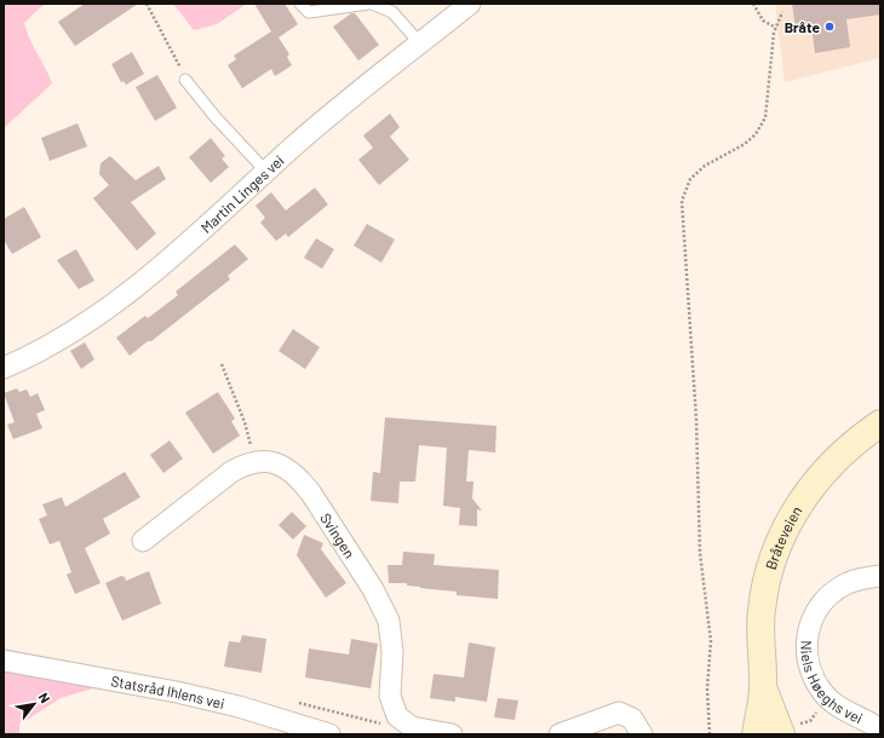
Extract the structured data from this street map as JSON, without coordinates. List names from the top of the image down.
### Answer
{
  "streets": {
    "main road": ["Bråteveien"],
    "street": [
      "Martin Linges vei",
      "Svingen",
      "Niels Høeghs vei",
      "Statsråd Ihlens vei"
    ]
  },
  "places": ["Bråte"],
  "north": "top right"
}
